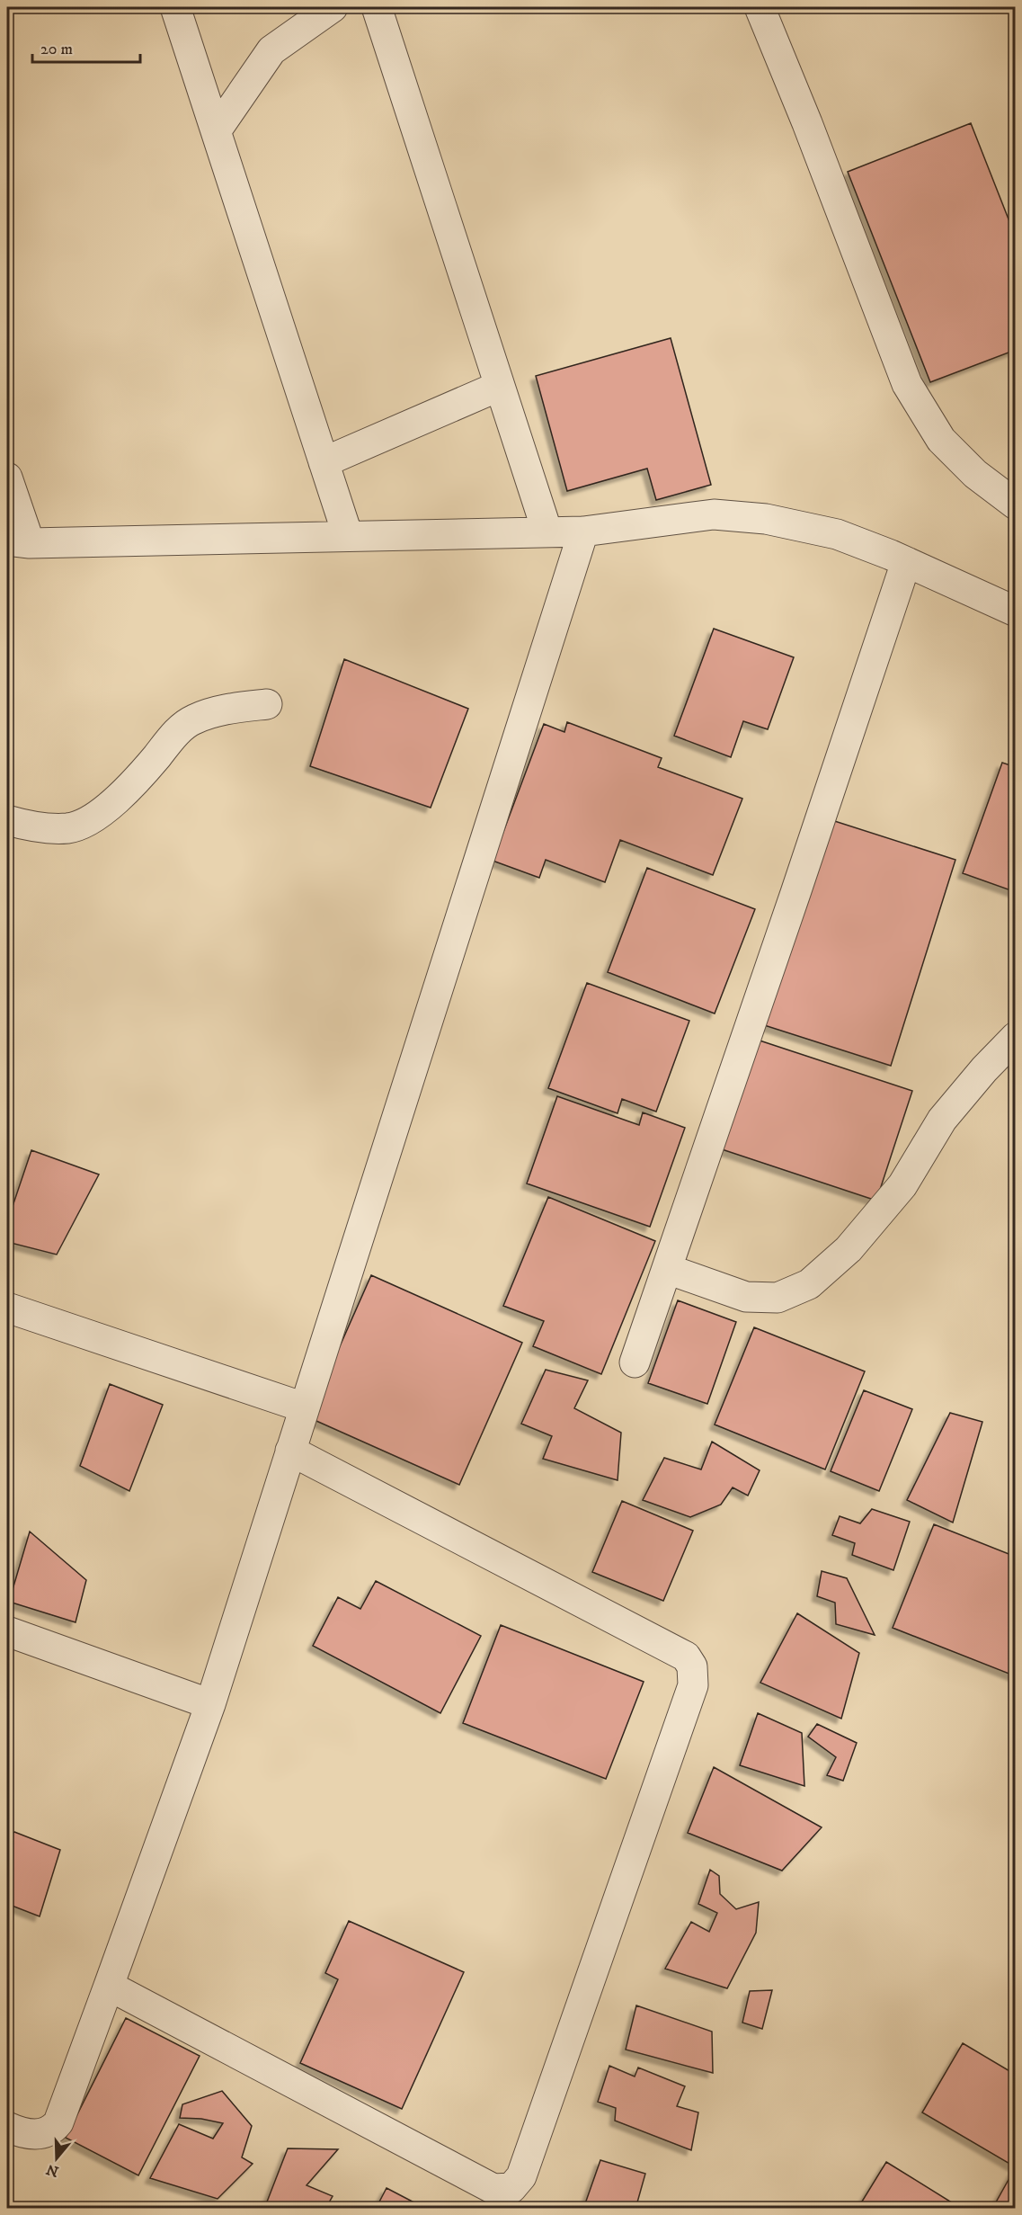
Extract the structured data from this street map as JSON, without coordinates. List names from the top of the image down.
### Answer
{
  "scale_bar": "20 m",
  "north": "bottom"
}
